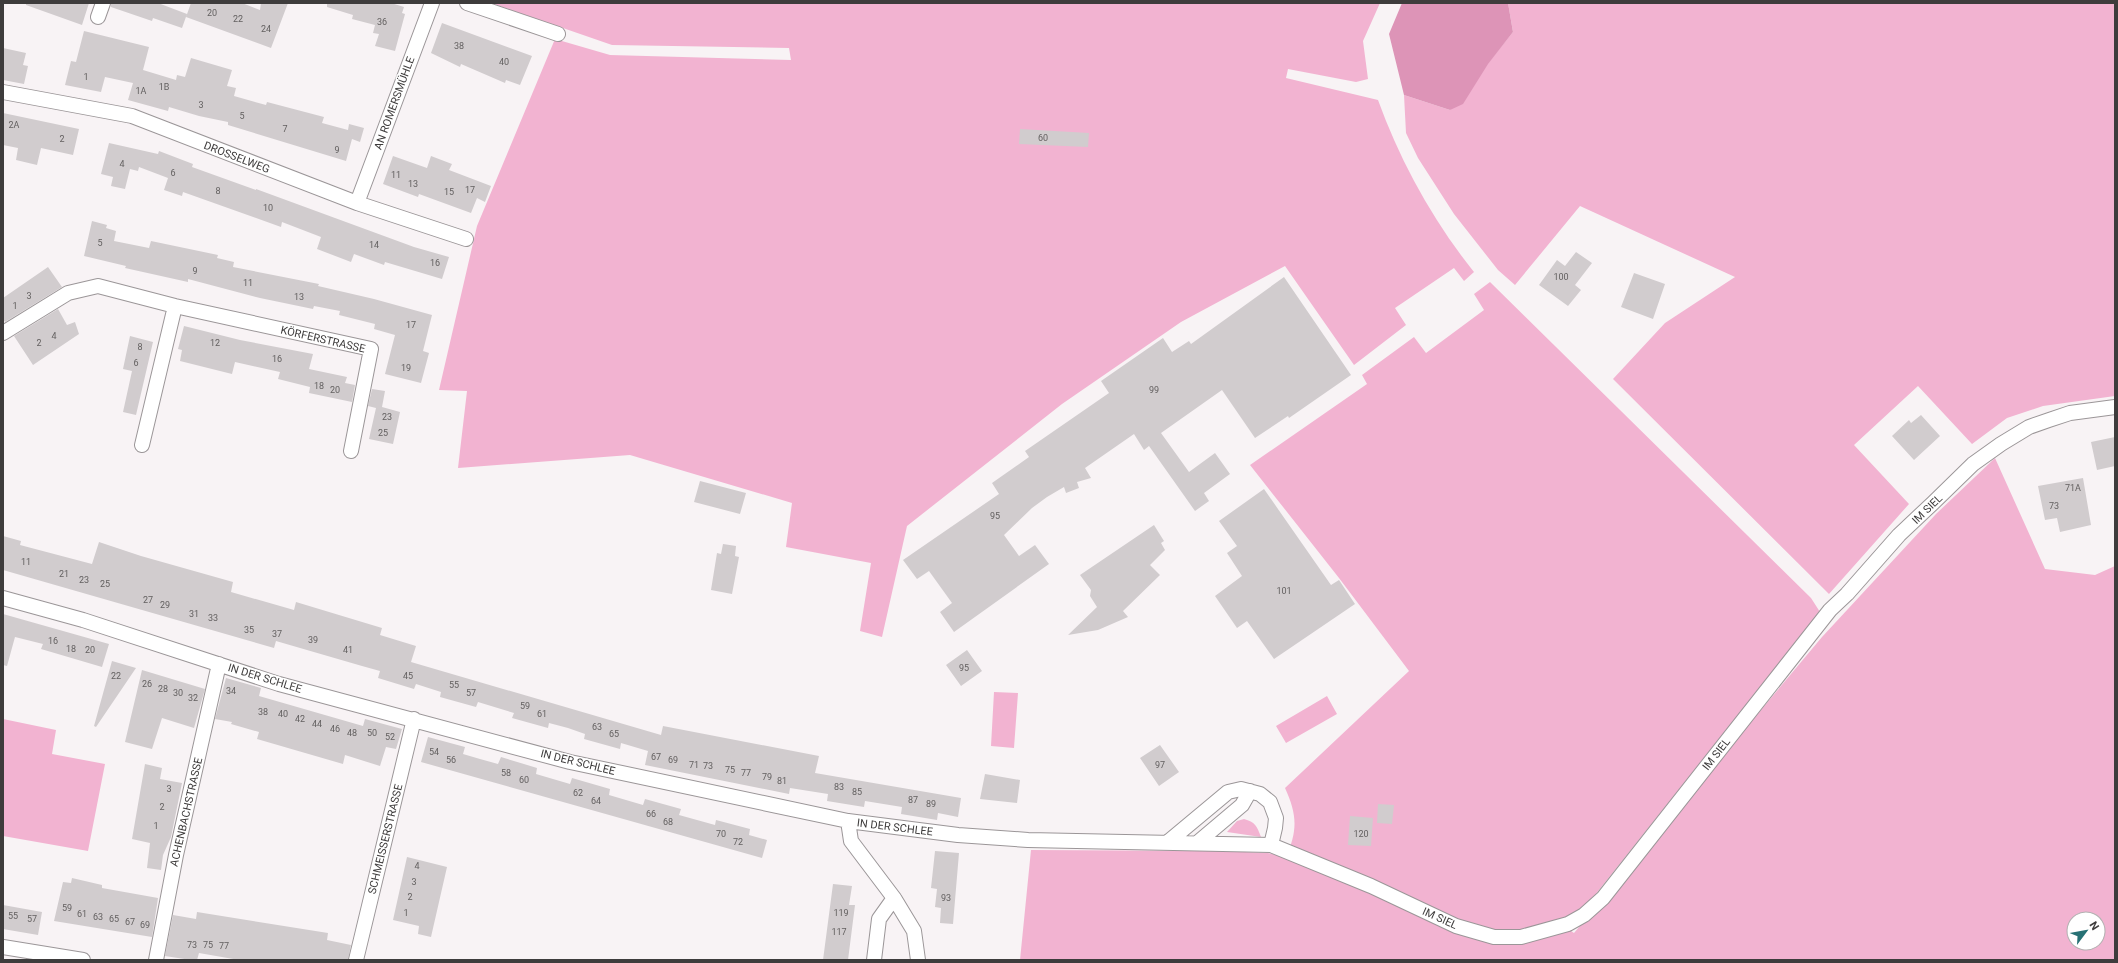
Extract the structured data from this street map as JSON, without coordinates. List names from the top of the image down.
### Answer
{
  "streets": {
    "street": [
      "AN ROMERSMÜHLE",
      "DROSSELWEG",
      "KÖRFERSTRASSE",
      "IM SIEL",
      "IN DER SCHLEE",
      "ACHENBACHSTRASSE",
      "SCHMEISSERSTRASSE"
    ]
  },
  "crossings": [
    ["AN ROMERSMÜHLE", "DROSSELWEG"],
    ["IM SIEL", "IN DER SCHLEE"],
    ["IN DER SCHLEE", "ACHENBACHSTRASSE"],
    ["IN DER SCHLEE", "SCHMEISSERSTRASSE"]
  ],
  "house_numbers": [
    "20",
    "22",
    "36",
    "24",
    "38",
    "40",
    "1",
    "1B",
    "1A",
    "3",
    "5",
    "2A",
    "7",
    "60",
    "2",
    "9",
    "4",
    "6",
    "11",
    "13",
    "17",
    "8",
    "15",
    "10",
    "5",
    "14",
    "16",
    "9",
    "100",
    "11",
    "3",
    "13",
    "1",
    "17",
    "4",
    "2",
    "12",
    "8",
    "16",
    "6",
    "19",
    "18",
    "20",
    "99",
    "23",
    "25",
    "71A",
    "73",
    "95",
    "11",
    "21",
    "23",
    "25",
    "101",
    "27",
    "29",
    "31",
    "33",
    "35",
    "37",
    "39",
    "16",
    "18",
    "20",
    "41",
    "95",
    "22",
    "45",
    "26",
    "55",
    "28",
    "34",
    "30",
    "57",
    "32",
    "59",
    "38",
    "40",
    "61",
    "42",
    "44",
    "63",
    "46",
    "48",
    "50",
    "65",
    "52",
    "54",
    "67",
    "56",
    "69",
    "71",
    "97",
    "73",
    "75",
    "58",
    "77",
    "79",
    "60",
    "81",
    "83",
    "3",
    "85",
    "62",
    "87",
    "64",
    "89",
    "2",
    "66",
    "68",
    "1",
    "70",
    "120",
    "72",
    "4",
    "3",
    "2",
    "93",
    "59",
    "1",
    "119",
    "61",
    "55",
    "63",
    "57",
    "65",
    "67",
    "69",
    "117",
    "73",
    "75",
    "77"
  ],
  "north": "top right"
}
